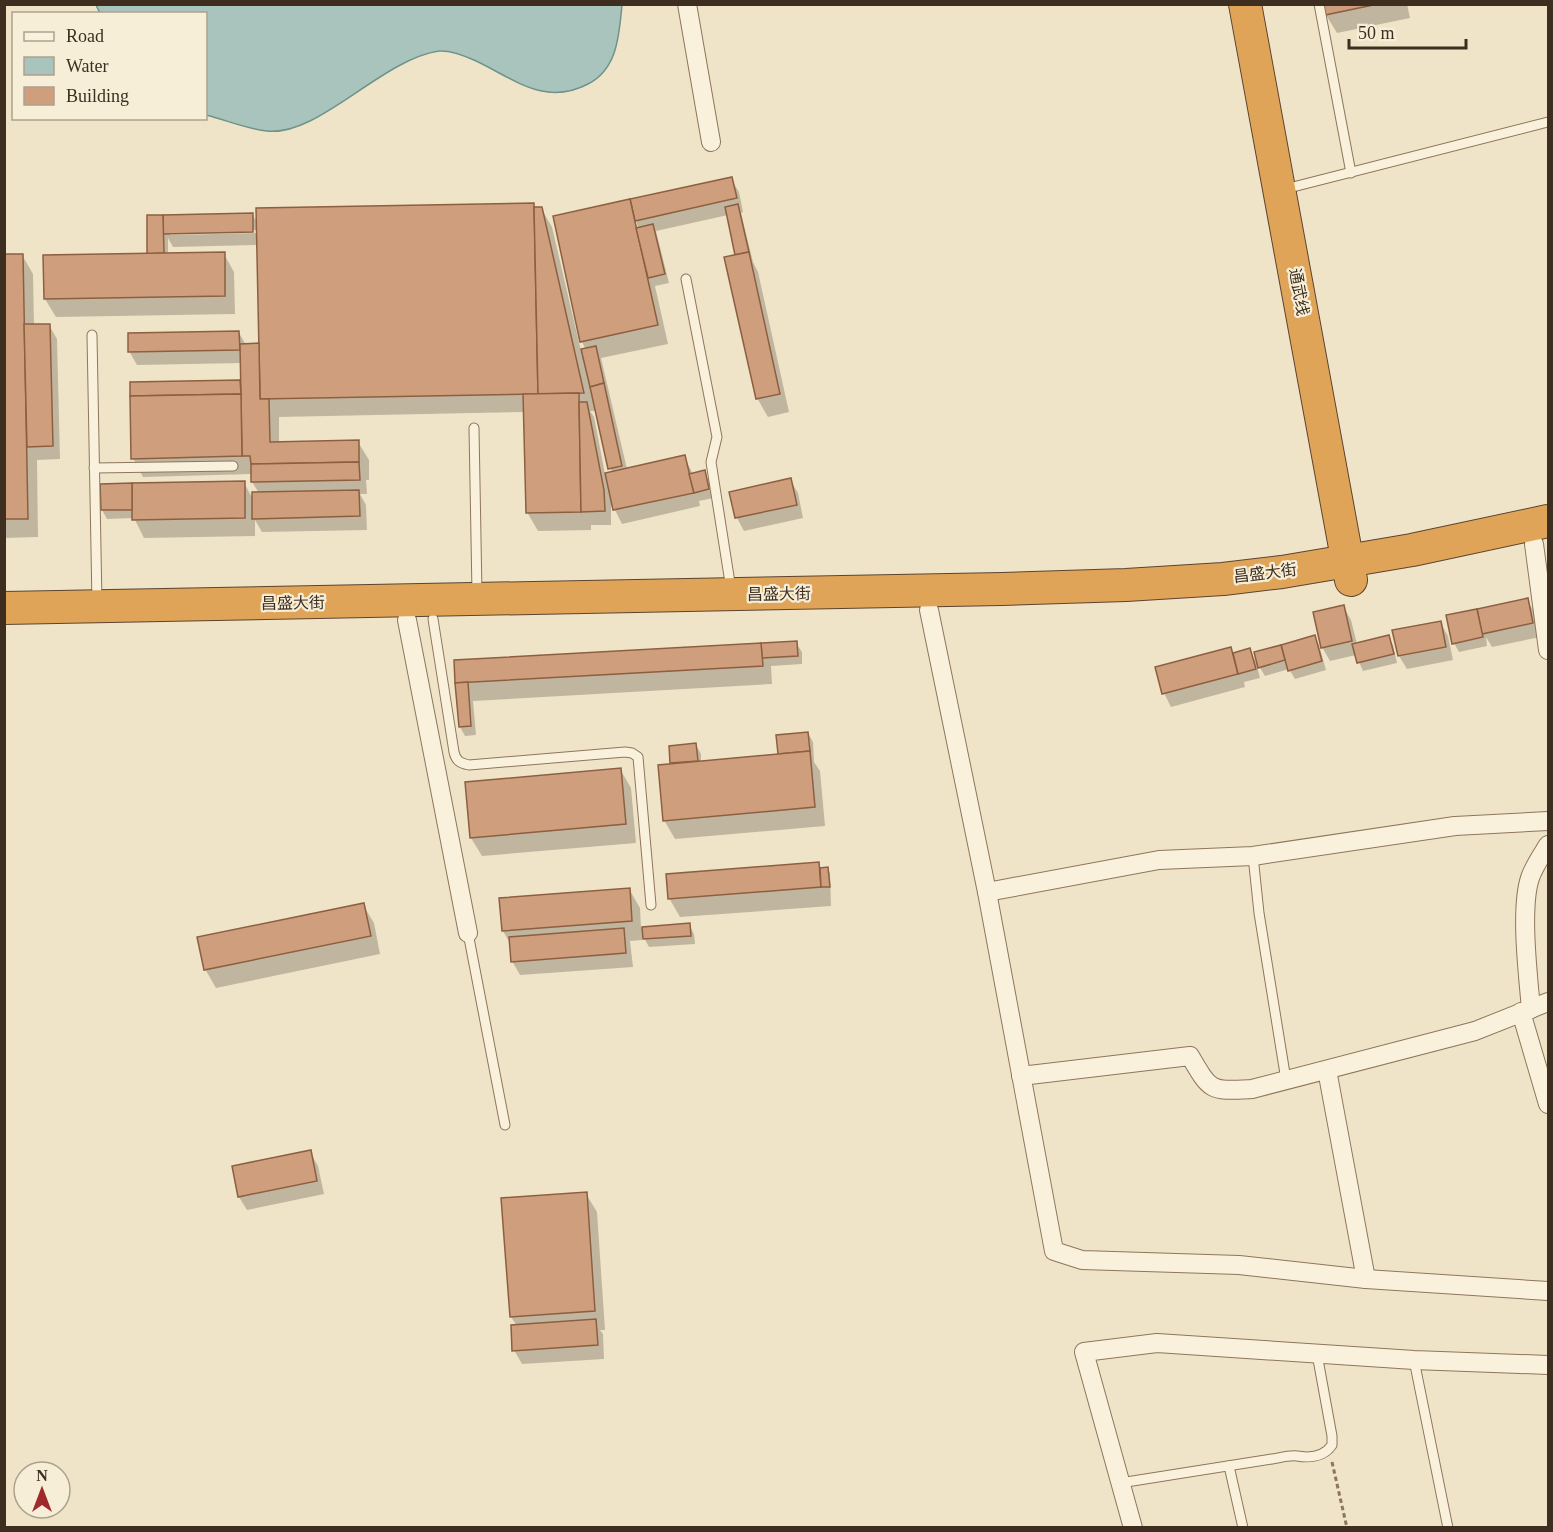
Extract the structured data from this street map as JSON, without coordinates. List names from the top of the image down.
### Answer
{
  "streets": {
    "highway": ["通武线", "昌盛大街"]
  },
  "crossings": [
    ["通武线", "昌盛大街"]
  ],
  "legend": ["Road", "Water", "Building"],
  "scale_bar": "50 m",
  "north": "top"
}
